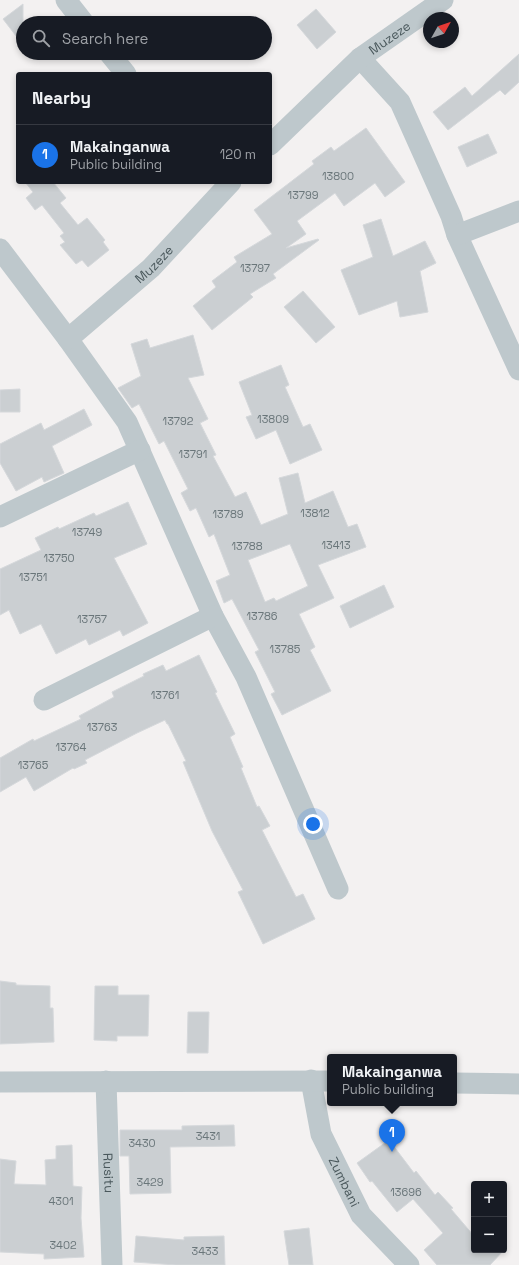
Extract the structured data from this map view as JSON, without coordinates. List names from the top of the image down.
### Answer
{
  "streets": {
    "street": ["Muzeze", "Rusitu", "Zumbani"]
  },
  "house_numbers": [
    "13800",
    "13799",
    "13797",
    "13809",
    "13792",
    "13791",
    "13812",
    "13789",
    "13749",
    "13413",
    "13788",
    "13750",
    "13751",
    "13786",
    "13757",
    "13785",
    "13761",
    "13763",
    "13764",
    "13765",
    "3431",
    "3430",
    "3429",
    "13696",
    "4301",
    "3402",
    "3433"
  ],
  "north": "top right",
  "page": {
    "search": "Search here",
    "heading": "Nearby",
    "list": [
      {
        "mark": "1",
        "name": "Makainganwa",
        "note": "Public building",
        "value": "120 m"
      }
    ],
    "popup": ["Makainganwa", "Public building"],
    "pins": "1",
    "map_buttons": ["+", "−"]
  }
}
